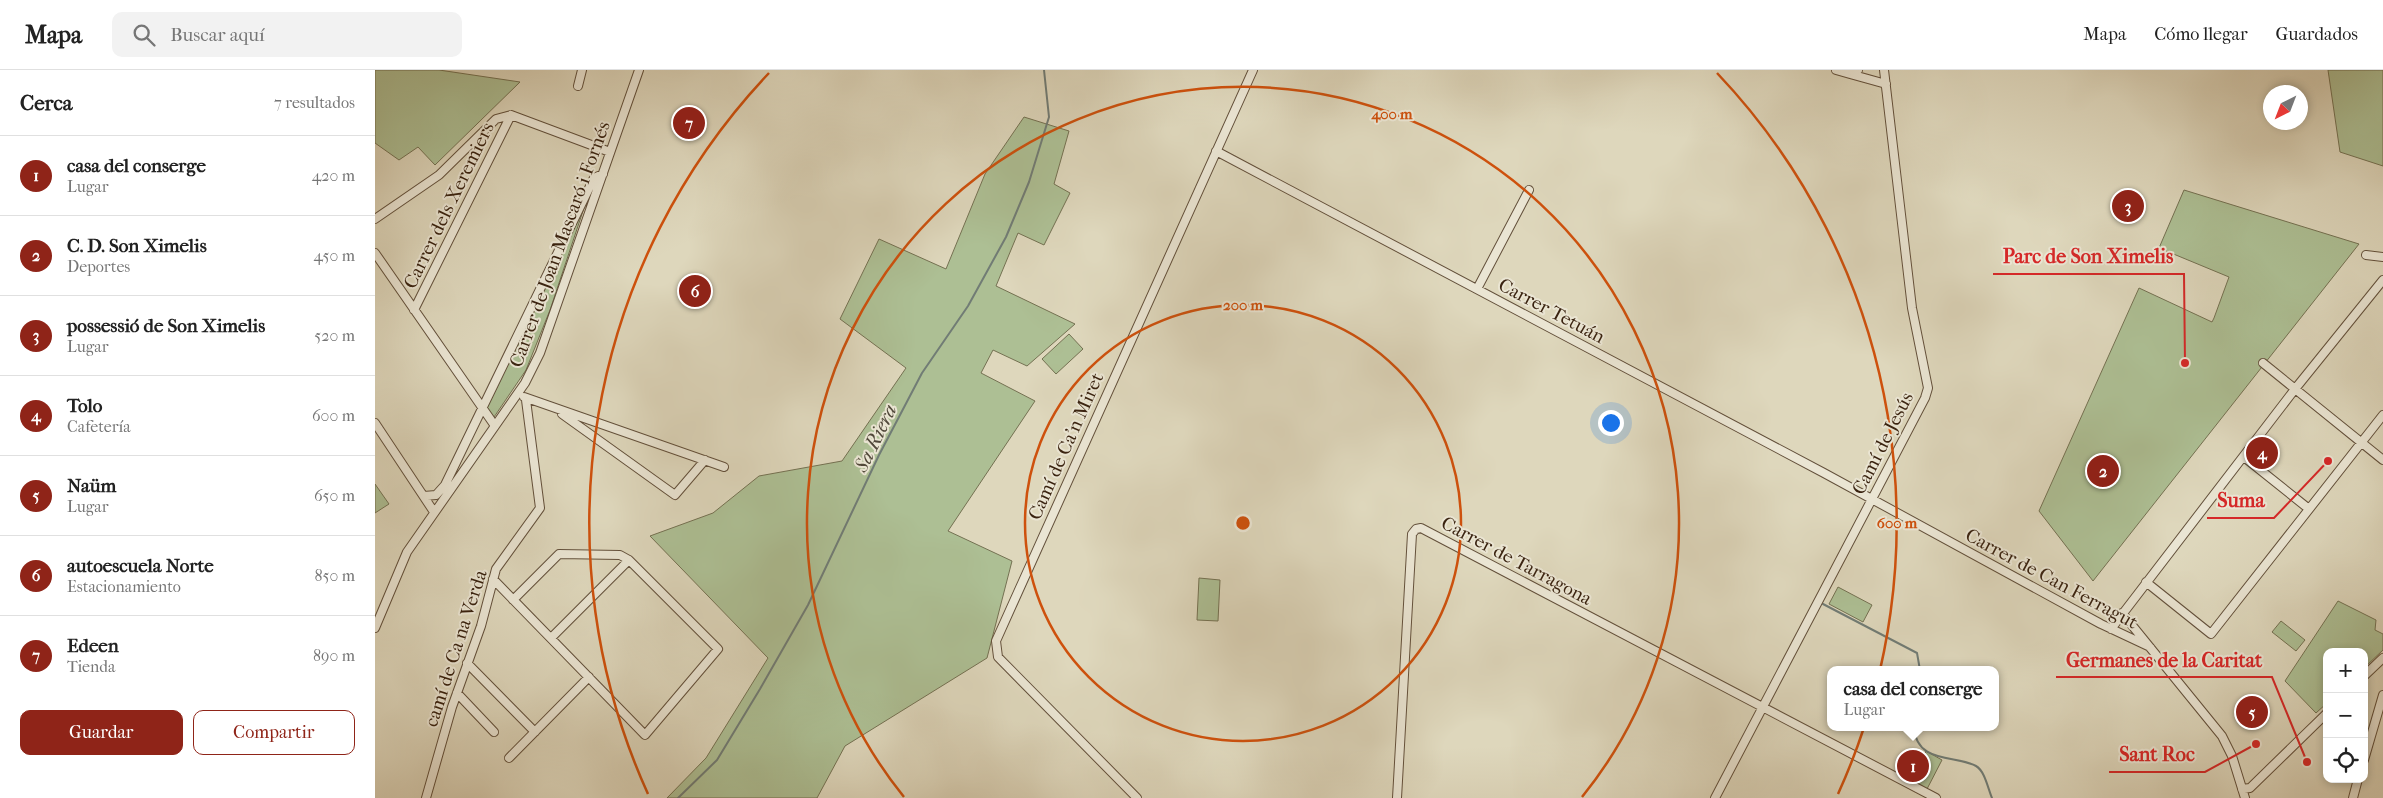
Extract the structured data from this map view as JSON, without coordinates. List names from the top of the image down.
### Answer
{
  "streets": {
    "street": [
      "Carrer dels Xeremiers",
      "Carrer de Joan Mascaró i Fornés",
      "Carrer Tetuán",
      "Camí de Jesús",
      "Camí de Ca'n Miret",
      "Carrer de Tarragona",
      "Carrer de Can Ferragut",
      "camí de Ca na Verda"
    ]
  },
  "crossings": [
    ["Carrer Tetuán", "Camí de Jesús"],
    ["Carrer Tetuán", "Camí de Ca'n Miret"],
    ["Carrer Tetuán", "Carrer de Can Ferragut"],
    ["Camí de Jesús", "Carrer de Tarragona"],
    ["Camí de Jesús", "Carrer de Can Ferragut"]
  ],
  "water": ["Sa Riera"],
  "places": [
    "Parc de Son Ximelis",
    "Suma",
    "Sant Roc",
    "Germanes de la Caritat"
  ],
  "north": "bottom left",
  "page": {
    "header": "Mapa",
    "search": "Buscar aquí",
    "nav": ["Mapa", "Cómo llegar", "Guardados"],
    "heading": ["Cerca", "7 resultados"],
    "pins": [
      "7",
      "3",
      "6",
      "4",
      "2",
      "5",
      "1"
    ],
    "list": [
      {
        "mark": "1",
        "name": "casa del conserge",
        "note": "Lugar",
        "value": "420 m"
      },
      {
        "mark": "2",
        "name": "C. D. Son Ximelis",
        "note": "Deportes",
        "value": "450 m"
      },
      {
        "mark": "3",
        "name": "possessió de Son Ximelis",
        "note": "Lugar",
        "value": "520 m"
      },
      {
        "mark": "4",
        "name": "Tolo",
        "note": "Cafetería",
        "value": "600 m"
      },
      {
        "mark": "5",
        "name": "Naüm",
        "note": "Lugar",
        "value": "650 m"
      },
      {
        "mark": "6",
        "name": "autoescuela Norte",
        "note": "Estacionamiento",
        "value": "850 m"
      },
      {
        "mark": "7",
        "name": "Edeen",
        "note": "Tienda",
        "value": "890 m"
      }
    ],
    "map_buttons": ["+", "−"],
    "popup": ["casa del conserge", "Lugar"],
    "buttons": ["Guardar", "Compartir"]
  },
  "rings": ["400 m", "200 m", "600 m"]
}
